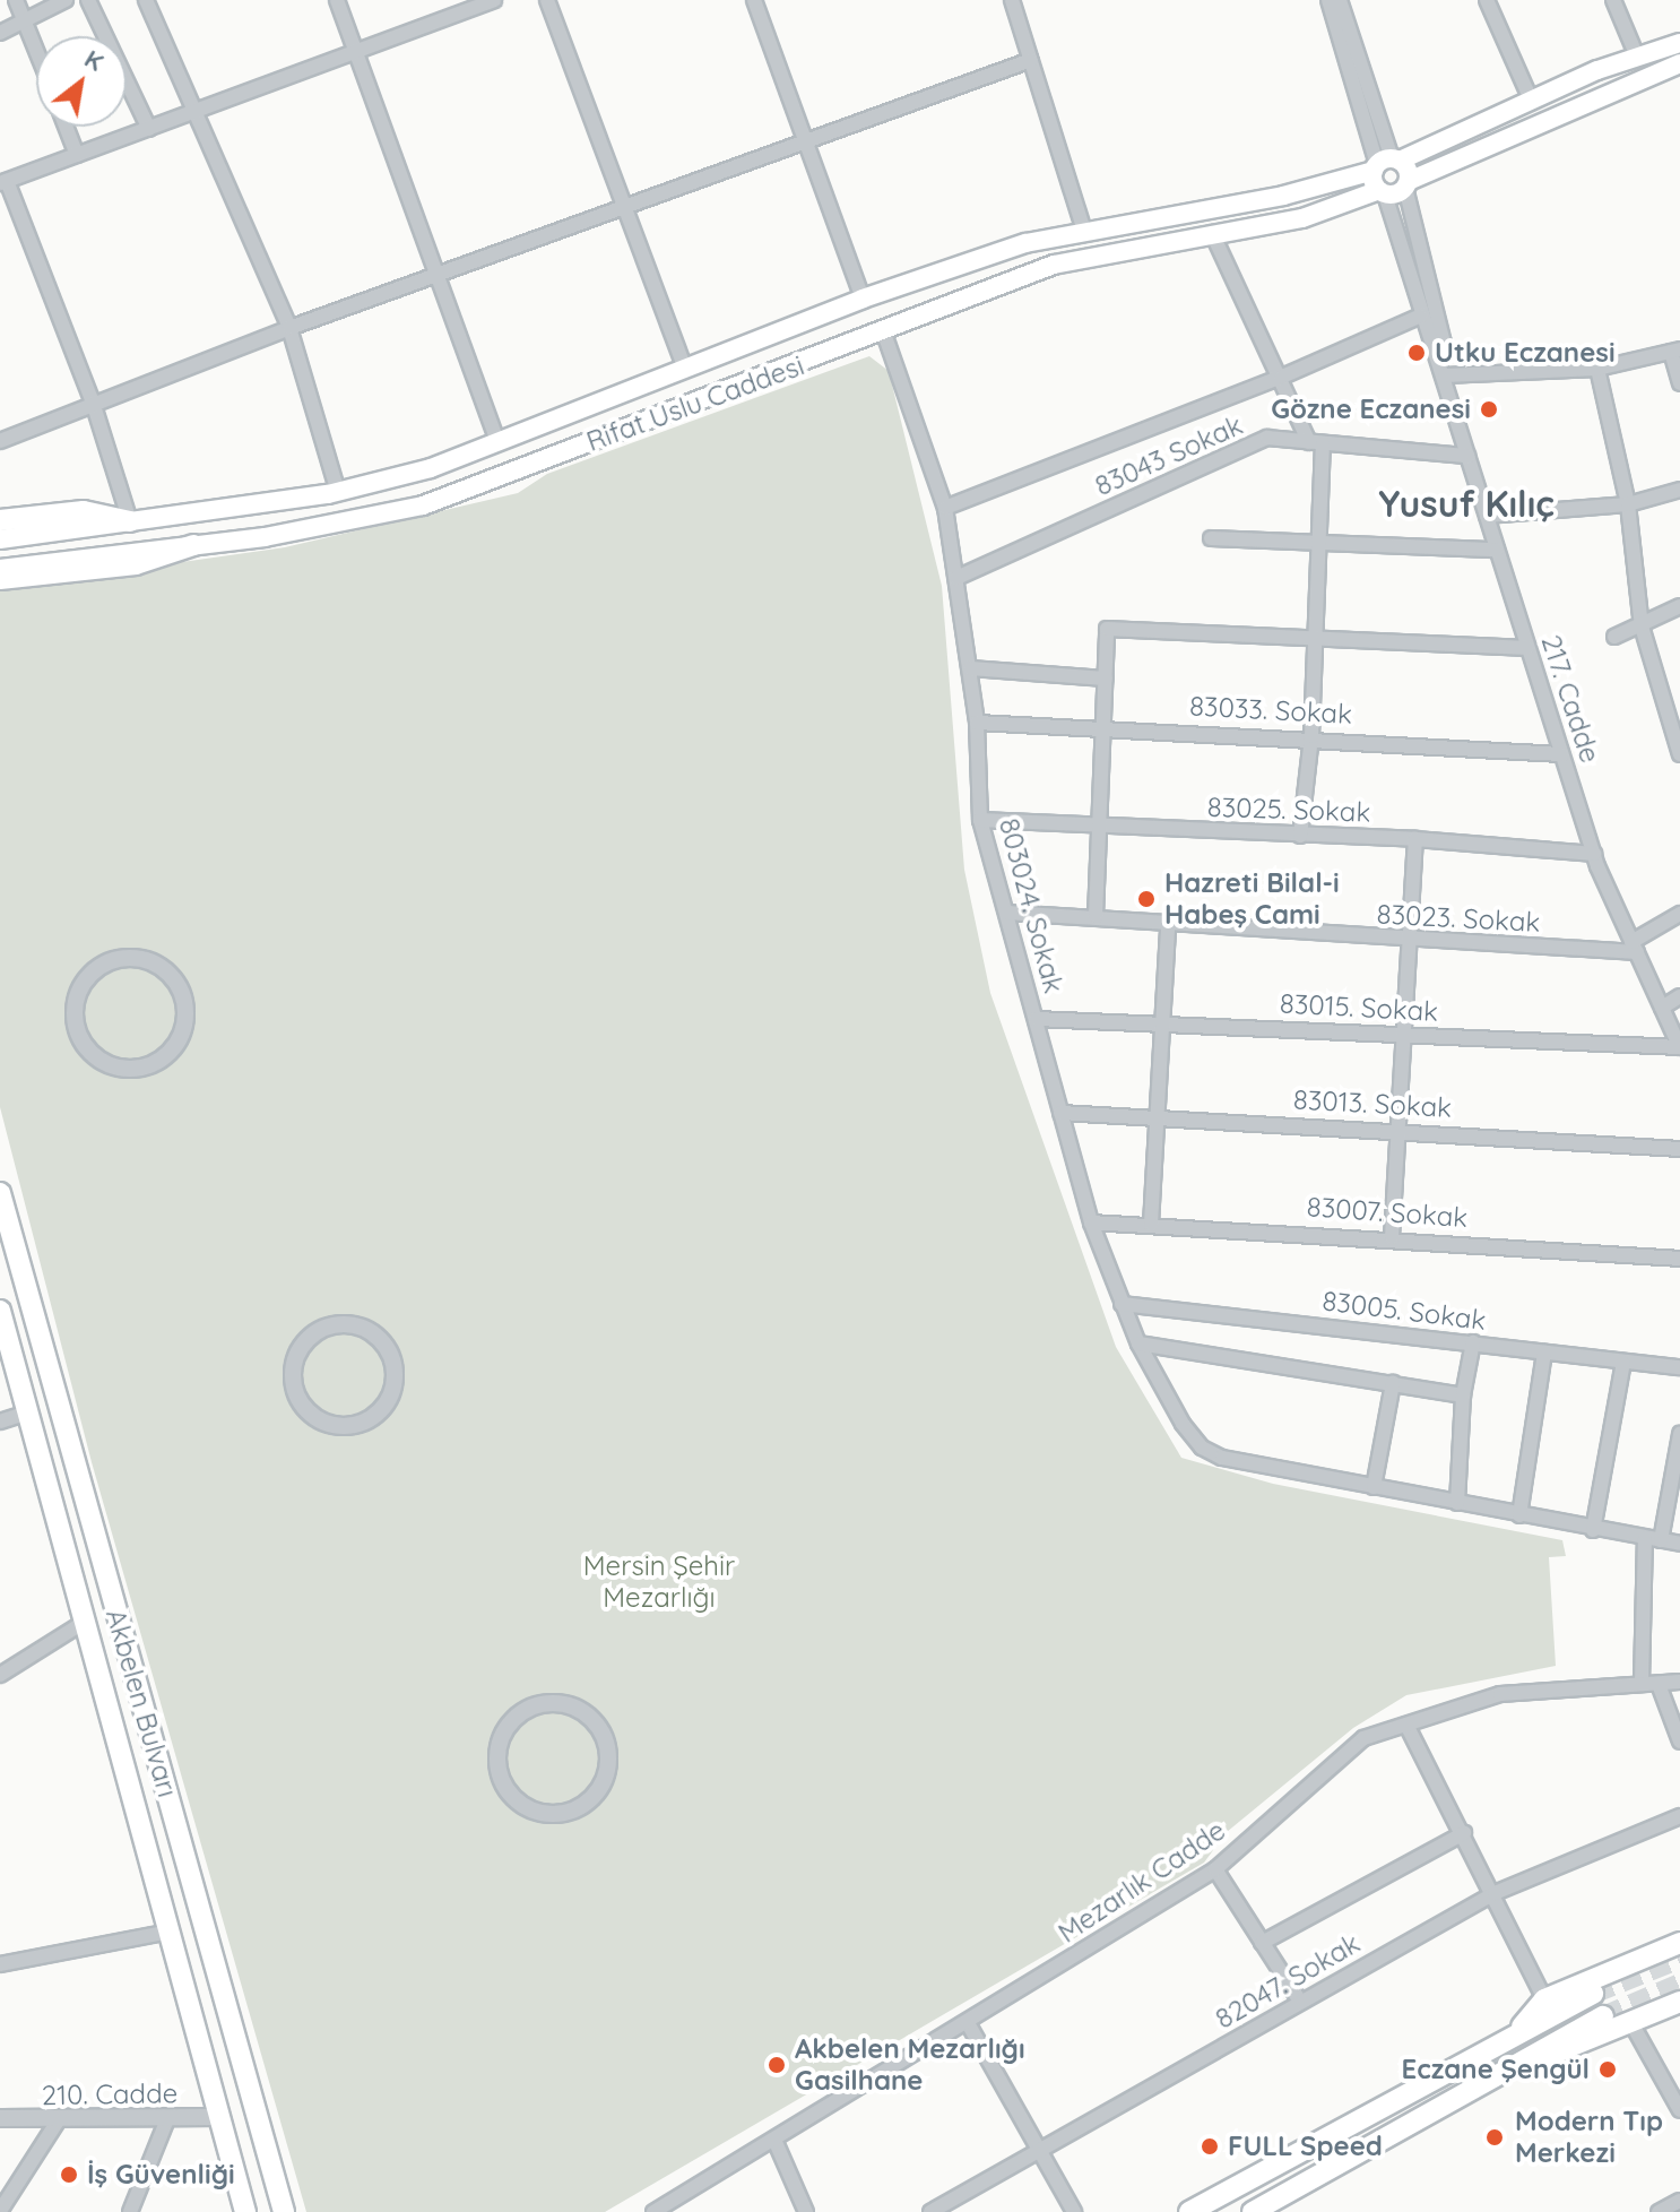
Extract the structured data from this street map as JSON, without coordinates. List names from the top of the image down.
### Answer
{
  "streets": {
    "main road": ["Rifat Uslu Caddesi", "Akbelen Bulvarı"],
    "street": [
      "83043 Sokak",
      "217. Cadde",
      "83033. Sokak",
      "83025. Sokak",
      "803024. Sokak",
      "83023. Sokak",
      "83015. Sokak",
      "83013. Sokak",
      "83007. Sokak",
      "83005. Sokak",
      "Mezarlık Cadde",
      "82047. Sokak",
      "210. Cadde"
    ]
  },
  "crossings": [
    ["Rifat Uslu Caddesi", "217. Cadde"],
    ["Rifat Uslu Caddesi", "803024. Sokak"],
    ["83043 Sokak", "217. Cadde"],
    ["83043 Sokak", "803024. Sokak"],
    ["217. Cadde", "83033. Sokak"],
    ["217. Cadde", "83025. Sokak"],
    ["217. Cadde", "83023. Sokak"],
    ["217. Cadde", "83015. Sokak"],
    ["83033. Sokak", "803024. Sokak"],
    ["83025. Sokak", "803024. Sokak"],
    ["803024. Sokak", "83023. Sokak"],
    ["803024. Sokak", "83015. Sokak"],
    ["803024. Sokak", "83013. Sokak"],
    ["803024. Sokak", "83007. Sokak"],
    ["803024. Sokak", "83005. Sokak"],
    ["Akbelen Bulvarı", "210. Cadde"]
  ],
  "districts": ["Yusuf Kılıç"],
  "parks": ["Mersin Şehir Mezarlığı"],
  "places": [
    "Utku Eczanesi",
    "Gözne Eczanesi",
    "Hazreti Bilal-i Habeş Cami",
    "Akbelen Mezarlığı Gasilhane",
    "Eczane Şengül",
    "Modern Tıp Merkezi",
    "FULL Speed",
    "İş Güvenliği"
  ],
  "north": "top right"
}
